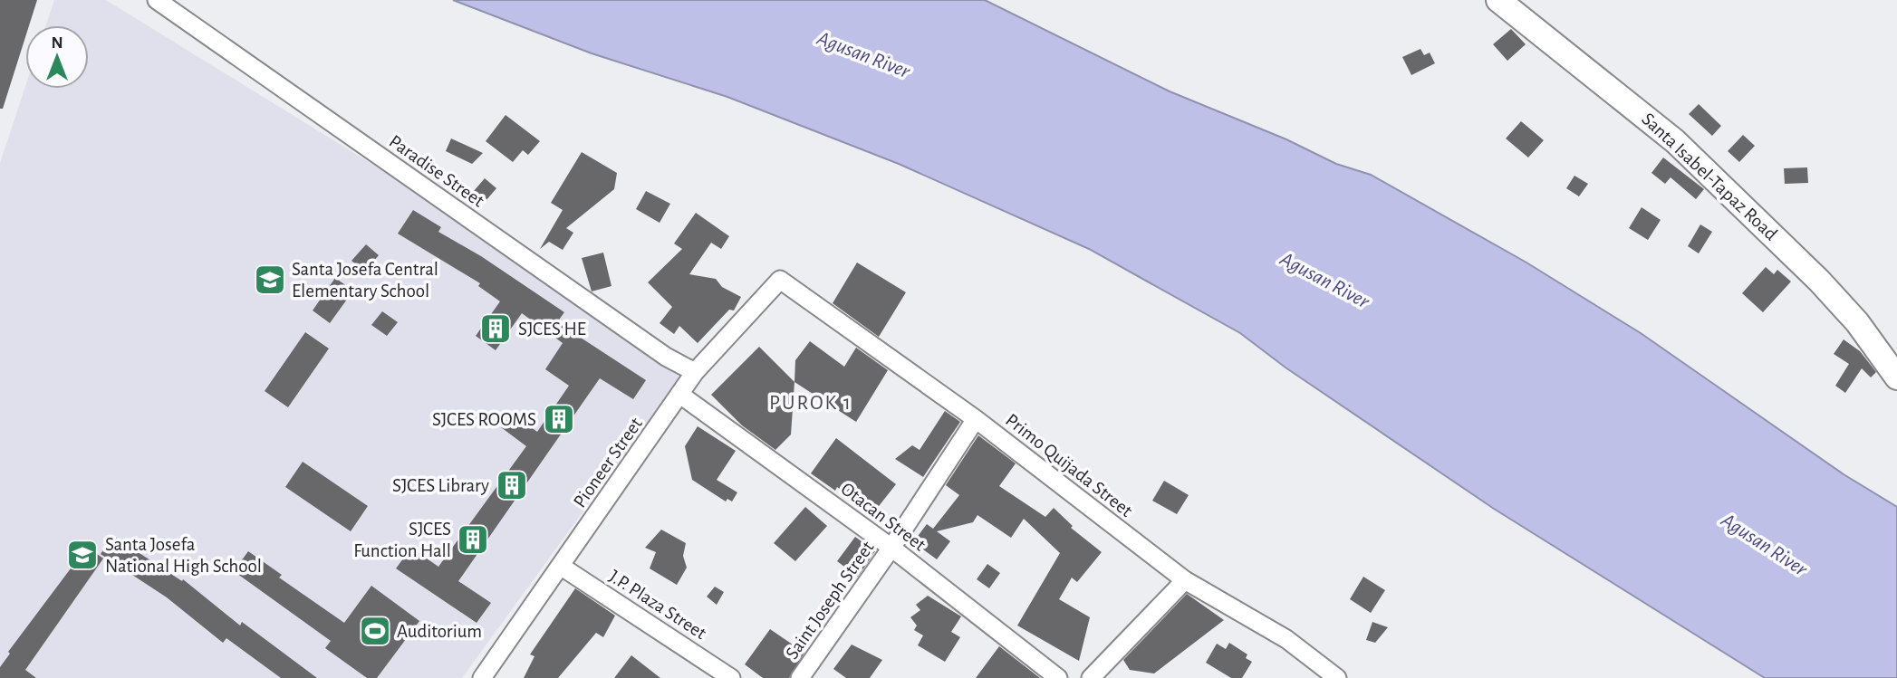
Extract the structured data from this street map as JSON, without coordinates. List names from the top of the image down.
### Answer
{
  "streets": {
    "street": [
      "Paradise Street",
      "Santa Isabel-Tapaz Road",
      "Pioneer Street",
      "Primo Quijada Street",
      "Otacan Street",
      "Saint Joseph Street",
      "J.P. Plaza Street"
    ]
  },
  "crossings": [
    ["Paradise Street", "Pioneer Street"],
    ["Pioneer Street", "Primo Quijada Street"],
    ["Pioneer Street", "Otacan Street"],
    ["Pioneer Street", "J.P. Plaza Street"],
    ["Primo Quijada Street", "Saint Joseph Street"],
    ["Otacan Street", "Saint Joseph Street"]
  ],
  "districts": ["PUROK 1"],
  "water": ["Agusan River"],
  "places": {
    "school or university": ["Santa Josefa Central Elementary School", "Santa Josefa National High School"],
    "building": [
      "SJCES HE",
      "SJCES ROOMS",
      "SJCES Library",
      "SJCES Function Hall"
    ],
    "sports": ["Auditorium"]
  },
  "north": "top"
}
